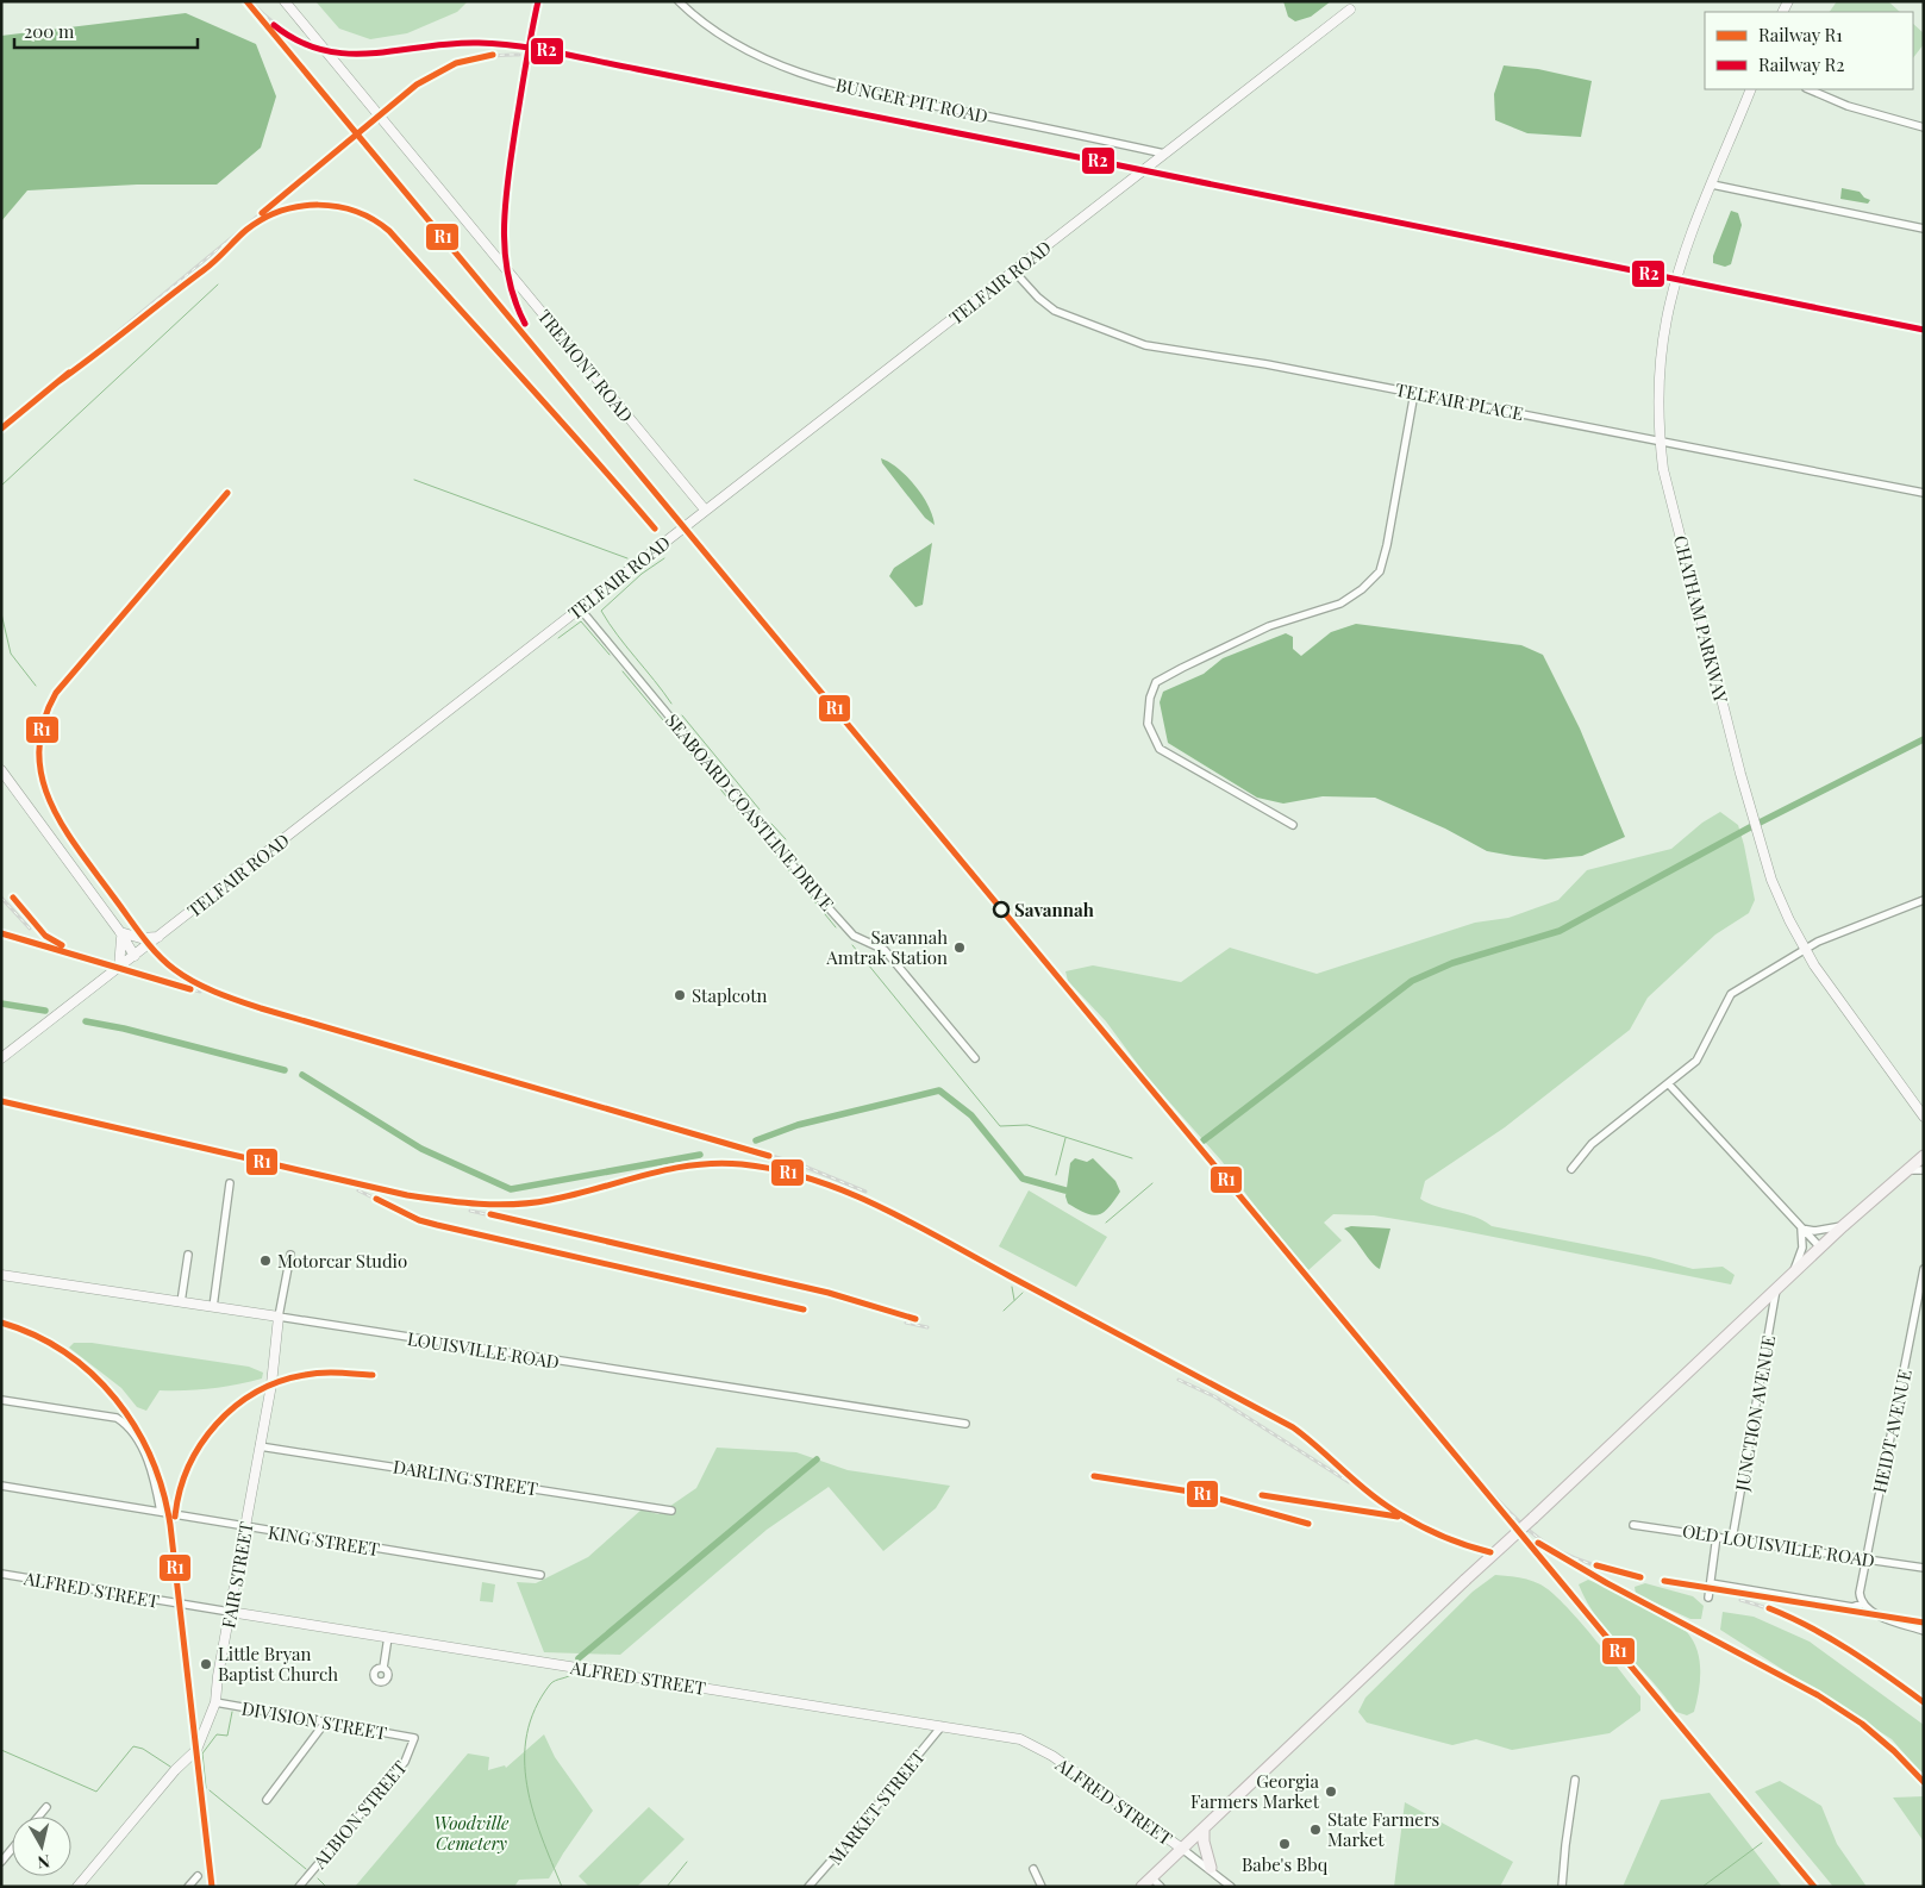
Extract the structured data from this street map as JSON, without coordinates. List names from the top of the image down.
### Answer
{
  "streets": {
    "street": [
      "BUNGER PIT ROAD",
      "TELFAIR ROAD",
      "TREMONT ROAD",
      "TELFAIR PLACE",
      "CHATHAM PARKWAY",
      "SEABOARD COASTLINE DRIVE",
      "LOUISVILLE ROAD",
      "JUNCTION AVENUE",
      "HEIDT AVENUE",
      "DARLING STREET",
      "KING STREET",
      "OLD LOUISVILLE ROAD",
      "FAIR STREET",
      "ALFRED STREET",
      "DIVISION STREET",
      "MARKET STREET",
      "ALBION STREET"
    ]
  },
  "crossings": [
    ["BUNGER PIT ROAD", "TELFAIR ROAD"],
    ["TELFAIR ROAD", "TREMONT ROAD"],
    ["TELFAIR ROAD", "TELFAIR PLACE"],
    ["TELFAIR ROAD", "SEABOARD COASTLINE DRIVE"],
    ["TELFAIR PLACE", "CHATHAM PARKWAY"],
    ["LOUISVILLE ROAD", "FAIR STREET"],
    ["JUNCTION AVENUE", "OLD LOUISVILLE ROAD"],
    ["HEIDT AVENUE", "OLD LOUISVILLE ROAD"],
    ["DARLING STREET", "FAIR STREET"],
    ["KING STREET", "FAIR STREET"],
    ["FAIR STREET", "ALFRED STREET"],
    ["FAIR STREET", "DIVISION STREET"],
    ["ALFRED STREET", "MARKET STREET"],
    ["DIVISION STREET", "ALBION STREET"]
  ],
  "parks": ["Woodville Cemetery"],
  "places": [
    "Savannah",
    "Savannah Amtrak Station",
    "Staplcotn",
    "Motorcar Studio",
    "Little Bryan Baptist Church",
    "Georgia Farmers Market",
    "State Farmers Market",
    "Babe's Bbq"
  ],
  "lines": ["rail line R1", "rail line R2"],
  "legend": ["Railway R1", "Railway R2"],
  "scale_bar": "200 m",
  "north": "bottom"
}
